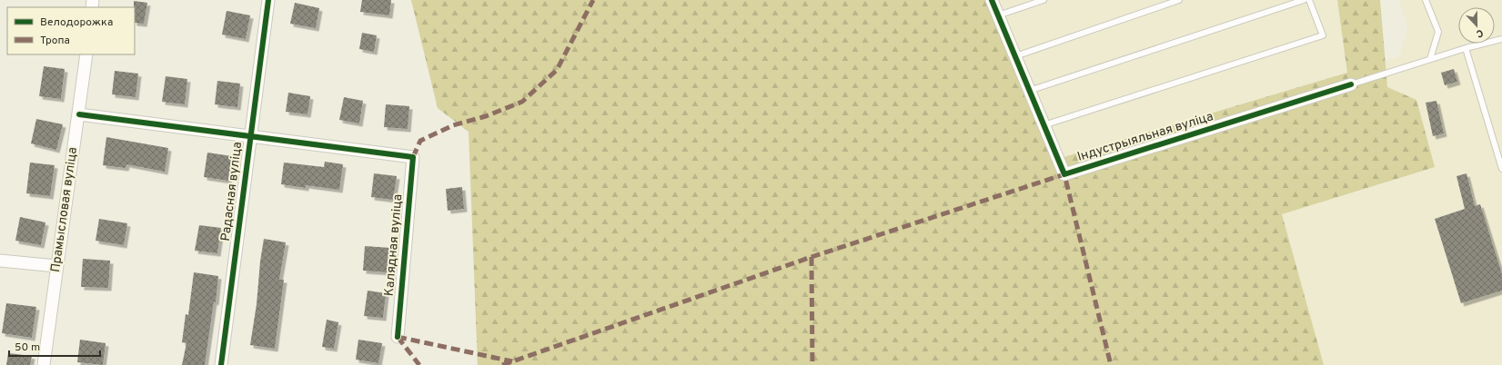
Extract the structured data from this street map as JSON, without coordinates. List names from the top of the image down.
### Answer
{
  "streets": {
    "street": [
      "Індустрыяльная вуліца",
      "Радасная вуліца",
      "Прамысловая вуліца",
      "Калядная вуліца"
    ]
  },
  "crossings": [
    ["Радасная вуліца", "Калядная вуліца"]
  ],
  "legend": ["Велодорожка", "Тропа"],
  "scale_bar": "50 m",
  "north": "bottom"
}
